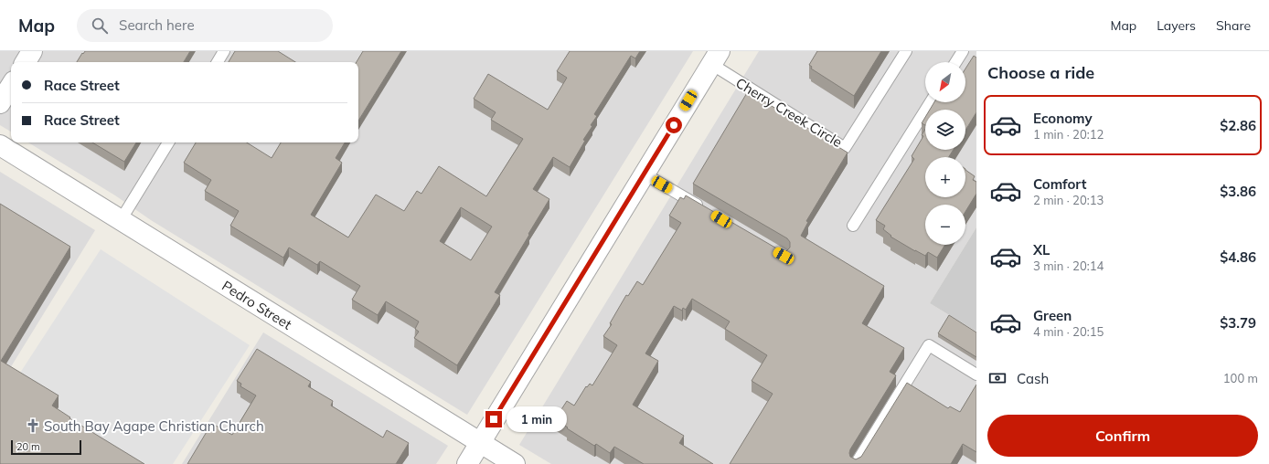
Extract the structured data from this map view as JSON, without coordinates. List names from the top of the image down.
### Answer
{
  "streets": {
    "street": ["Pedro Street"],
    "lane": ["Cherry Creek Circle"]
  },
  "places": {
    "church": ["South Bay Agape Christian Church"]
  },
  "scale_bar": "20 m",
  "north": "bottom left",
  "page": {
    "header": "Map",
    "search": "Search here",
    "nav": ["Map", "Layers", "Share"],
    "heading": "Choose a ride",
    "map_buttons": ["+", "−"],
    "banner": ["Race Street", "Race Street"],
    "list": [
      {
        "name": "Economy",
        "note": "1 min · 20:12",
        "value": "$2.86"
      },
      {
        "name": "Comfort",
        "note": "2 min · 20:13",
        "value": "$3.86"
      },
      {
        "name": "XL",
        "note": "3 min · 20:14",
        "value": "$4.86"
      },
      {
        "name": "Green",
        "note": "4 min · 20:15",
        "value": "$3.79"
      }
    ],
    "pay": ["Cash", "100 m"],
    "bubble": "1 min",
    "buttons": "Confirm",
    "scale": "20 m"
  }
}
